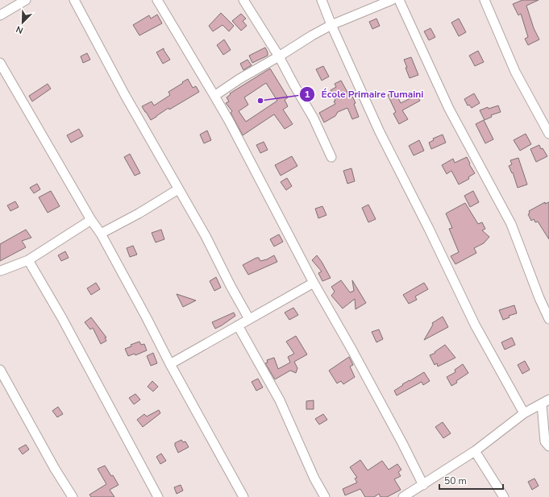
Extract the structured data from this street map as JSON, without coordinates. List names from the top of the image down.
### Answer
{
  "places": ["École Primaire Tumaini"],
  "scale_bar": "50 m",
  "north": "bottom left"
}
